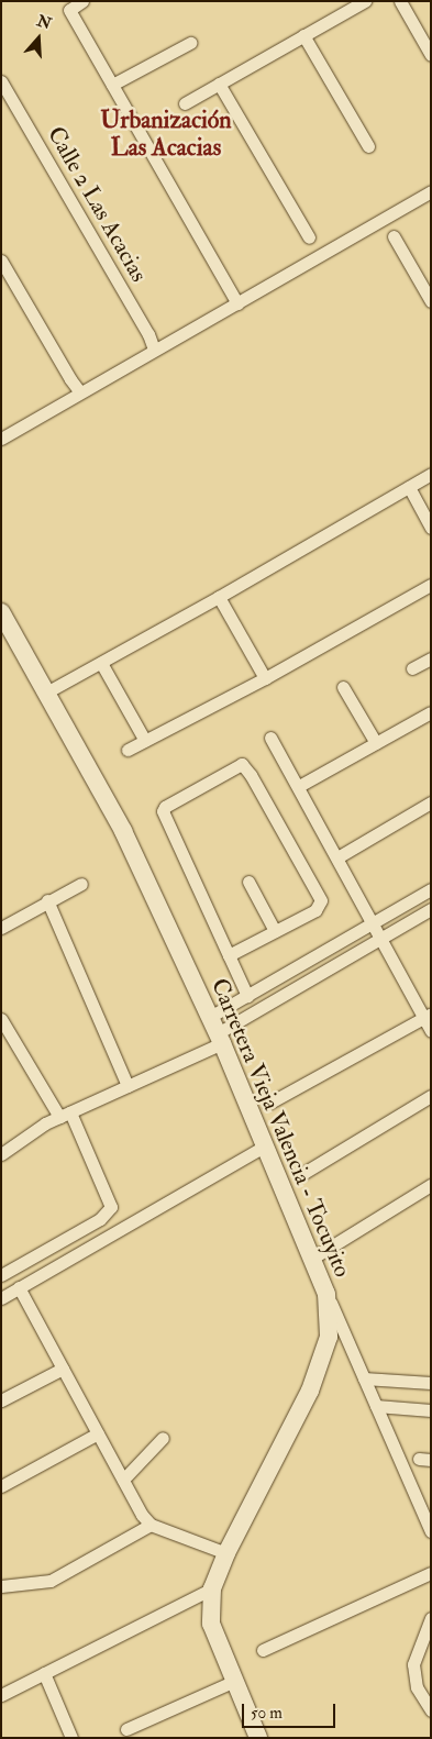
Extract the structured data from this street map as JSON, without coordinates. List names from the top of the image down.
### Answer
{
  "streets": {
    "street": ["Calle 2 Las Acacias", "Carretera Vieja Valencia - Tocuyito"]
  },
  "districts": ["Urbanización Las Acacias"],
  "scale_bar": "50 m",
  "north": "top"
}
